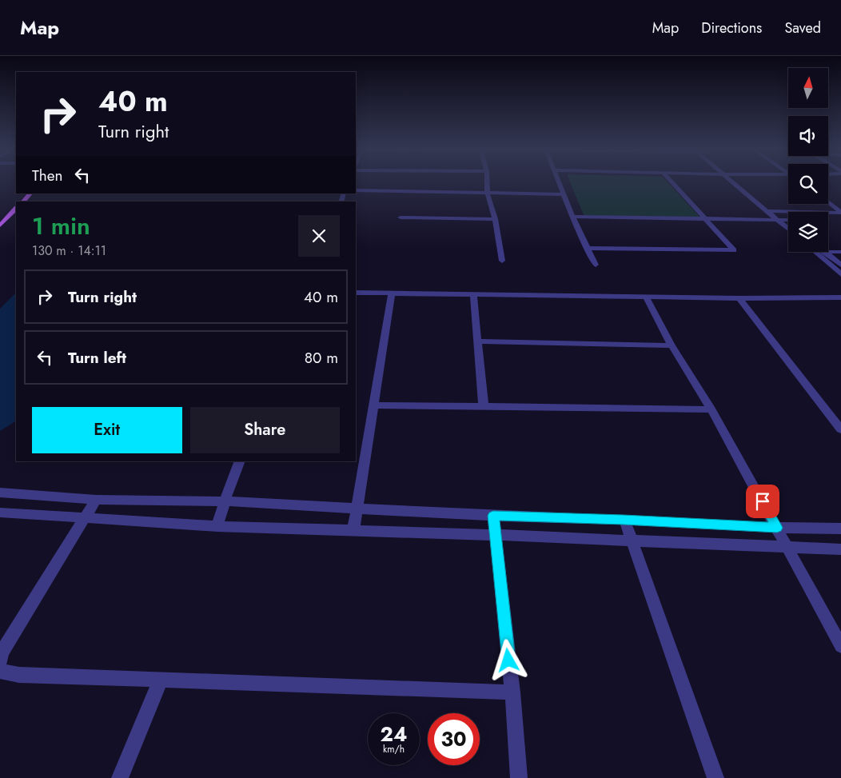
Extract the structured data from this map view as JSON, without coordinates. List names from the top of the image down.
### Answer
{
  "north": "top",
  "page": {
    "header": "Map",
    "nav": ["Map", "Directions", "Saved"],
    "turn": ["40 m", "Turn right"],
    "then": "Then",
    "heading": ["1 min", "130 m · 14:11"],
    "list": [
      {
        "name": "Turn right",
        "value": "40 m"
      },
      {
        "name": "Turn left",
        "value": "80 m"
      }
    ],
    "buttons": ["Exit", "Share"],
    "speed": "24 km/h",
    "limit": "30"
  }
}
